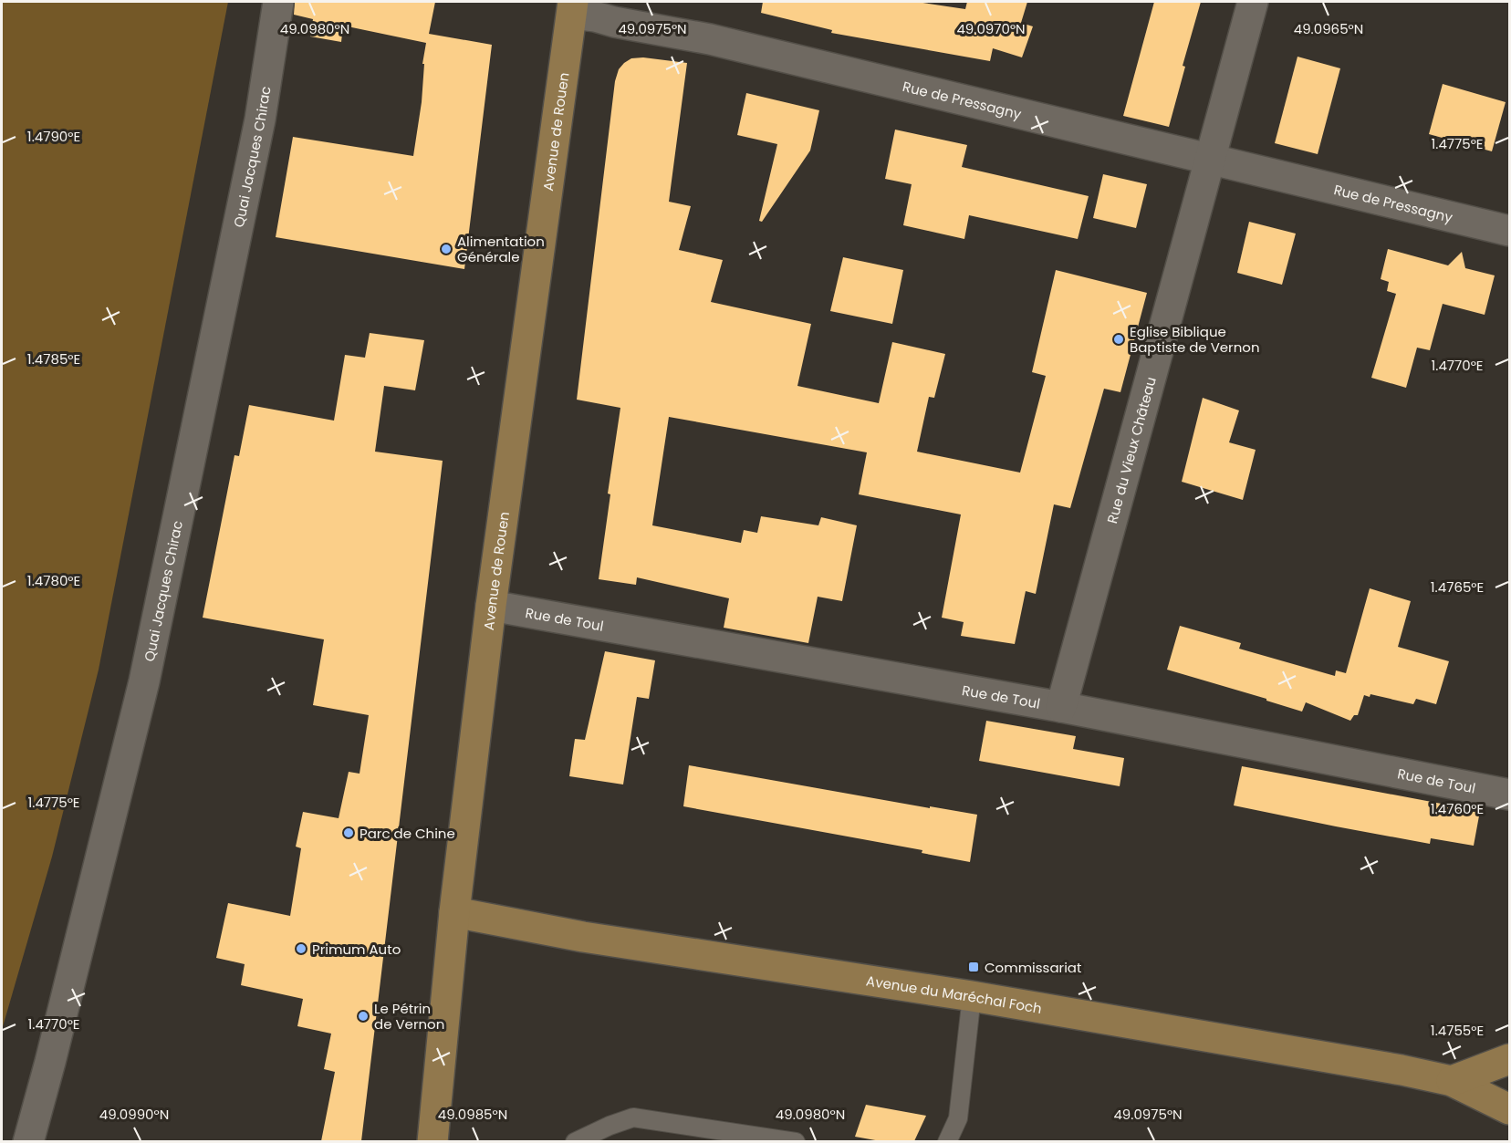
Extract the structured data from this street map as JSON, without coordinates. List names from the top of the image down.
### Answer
{
  "streets": {
    "main road": ["Avenue de Rouen", "Avenue du Maréchal Foch"],
    "street": [
      "Rue de Pressagny",
      "Quai Jacques Chirac",
      "Rue du Vieux Château",
      "Rue de Toul"
    ]
  },
  "crossings": [
    ["Rue de Pressagny", "Avenue de Rouen"],
    ["Rue de Pressagny", "Rue du Vieux Château"],
    ["Avenue de Rouen", "Rue de Toul"],
    ["Avenue de Rouen", "Avenue du Maréchal Foch"],
    ["Rue du Vieux Château", "Rue de Toul"]
  ],
  "places": {
    "other": [
      "Alimentation Générale",
      "Eglise Biblique Baptiste de Vernon",
      "Parc de Chine",
      "Primum Auto",
      "Le Pétrin de Vernon"
    ],
    "transit": ["Commissariat"]
  },
  "coordinates": [
    "49.0965°N",
    "49.0980°N",
    "49.0975°N",
    "49.0970°N",
    "1.4790°E",
    "1.4775°E",
    "1.4785°E",
    "1.4770°E",
    "1.4780°E",
    "1.4765°E",
    "1.4760°E",
    "1.4755°E",
    "49.0990°N",
    "49.0985°N"
  ]
}
